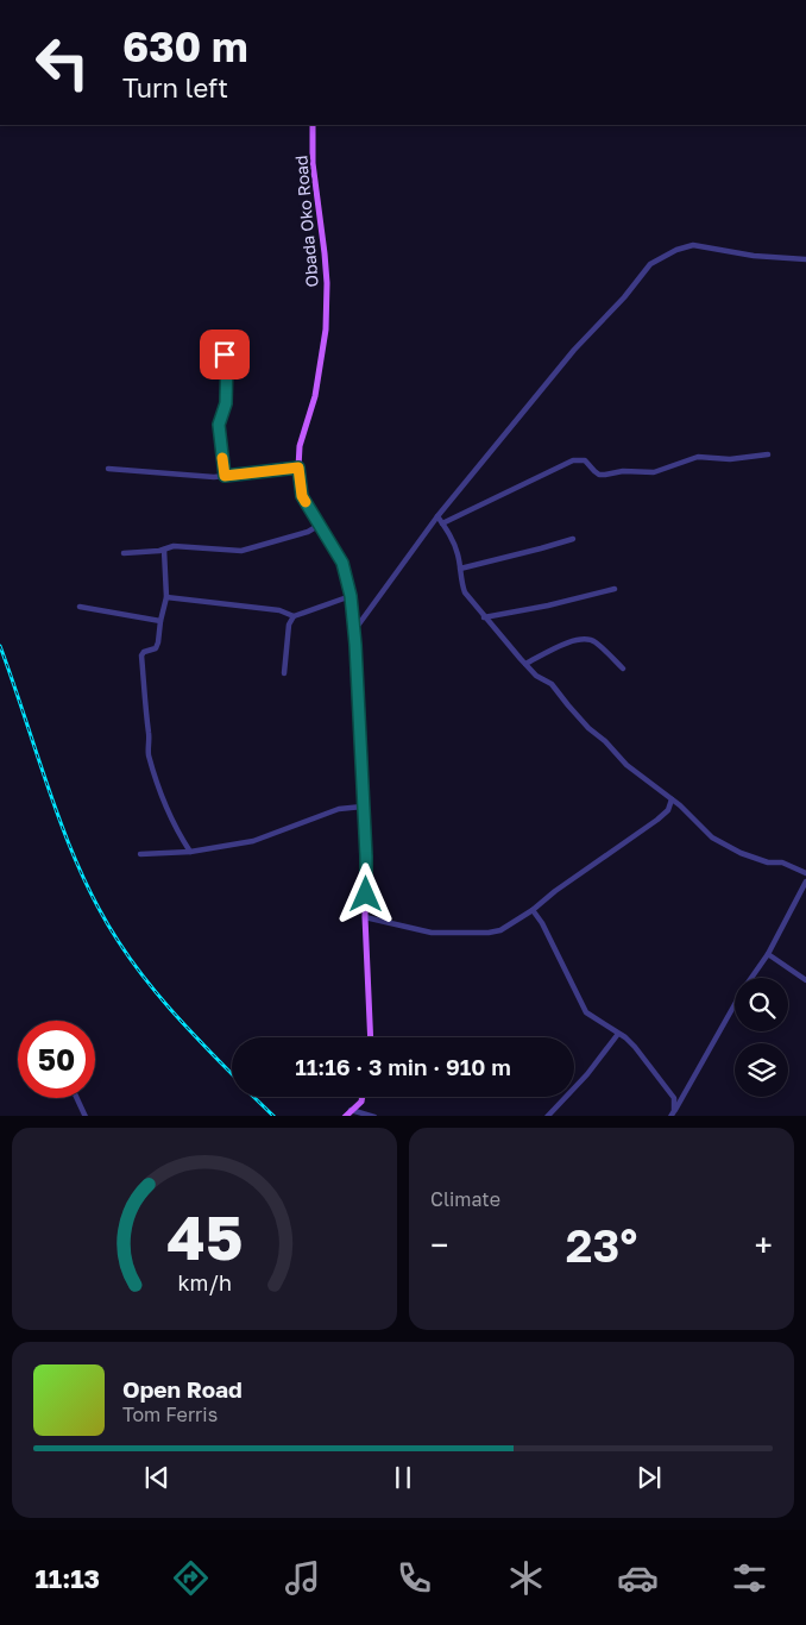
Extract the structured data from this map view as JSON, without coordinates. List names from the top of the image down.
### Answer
{
  "streets": {
    "main road": ["Obada Oko Road"]
  },
  "page": {
    "turn": ["630 m", "Turn left"],
    "limit": "50",
    "trip": "11:16 · 3 min · 910 m",
    "tile": "Climate",
    "heat": ["−", "23°", "+"],
    "song": ["Open Road", "Tom Ferris"],
    "tabs": "11:13",
    "gauge": ["45", "km/h"]
  }
}
